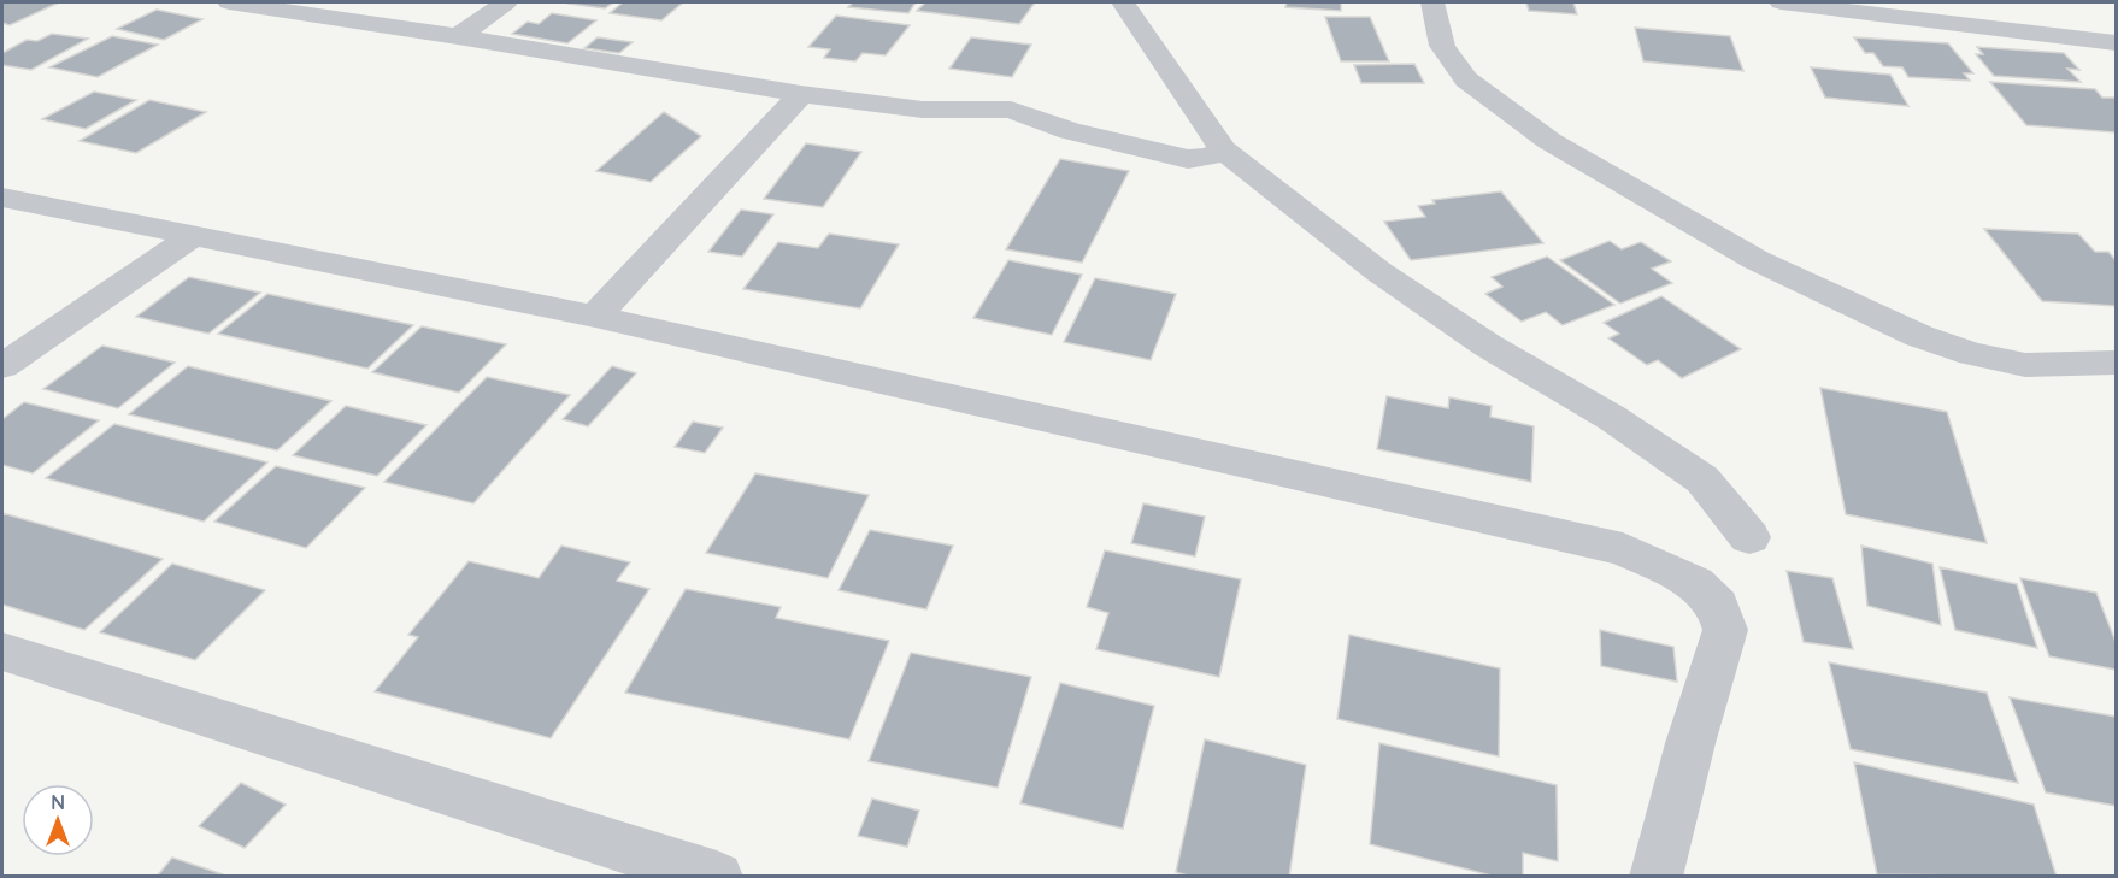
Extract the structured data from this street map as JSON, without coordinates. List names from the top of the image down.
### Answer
{
  "north": "top"
}
